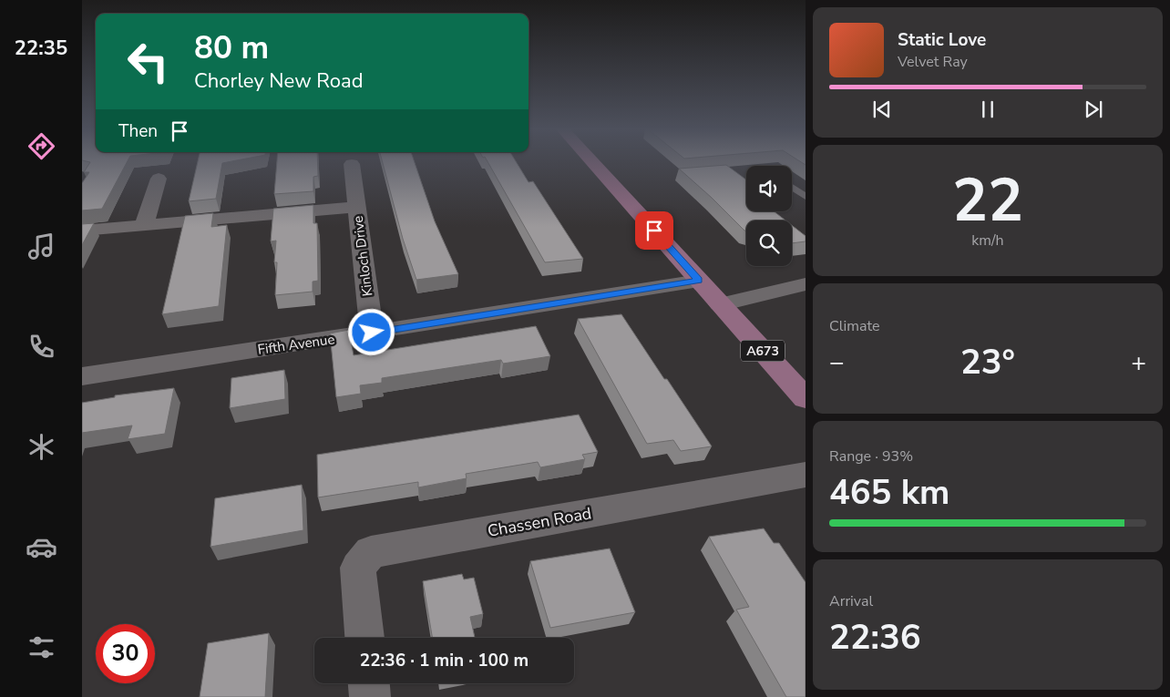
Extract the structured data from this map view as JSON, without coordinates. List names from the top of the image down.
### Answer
{
  "streets": {
    "main road": ["A673"],
    "street": ["Kinloch Drive", "Fifth Avenue", "Chassen Road"]
  },
  "crossings": [
    ["Kinloch Drive", "Fifth Avenue"],
    ["Fifth Avenue", "A673"]
  ],
  "page": {
    "tabs": "22:35",
    "turn": ["80 m", "Chorley New Road"],
    "song": ["Static Love", "Velvet Ray"],
    "then": "Then",
    "tile": [
      ["22", "km/h"],
      "Climate",
      ["Range · 93%", "465 km"],
      ["Arrival", "22:36"]
    ],
    "heat": ["−", "23°", "+"],
    "limit": "30",
    "trip": "22:36 · 1 min · 100 m"
  }
}
